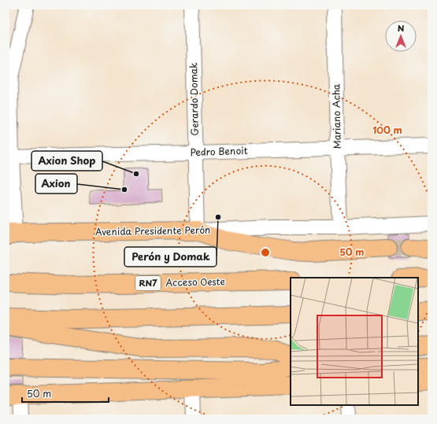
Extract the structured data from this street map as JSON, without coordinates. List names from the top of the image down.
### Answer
{
  "streets": {
    "main road": ["Avenida Presidente Perón", "Acceso Oeste", "RN7"],
    "street": ["Gerardo Domak", "Mariano Acha", "Pedro Benoit"]
  },
  "crossings": [
    ["Gerardo Domak", "Pedro Benoit"],
    ["Gerardo Domak", "Avenida Presidente Perón"],
    ["Mariano Acha", "Pedro Benoit"],
    ["Mariano Acha", "Avenida Presidente Perón"]
  ],
  "places": ["Axion Shop", "Axion", "Perón y Domak"],
  "scale_bar": "50 m",
  "north": "top",
  "rings": ["100 m", "50 m"]
}
